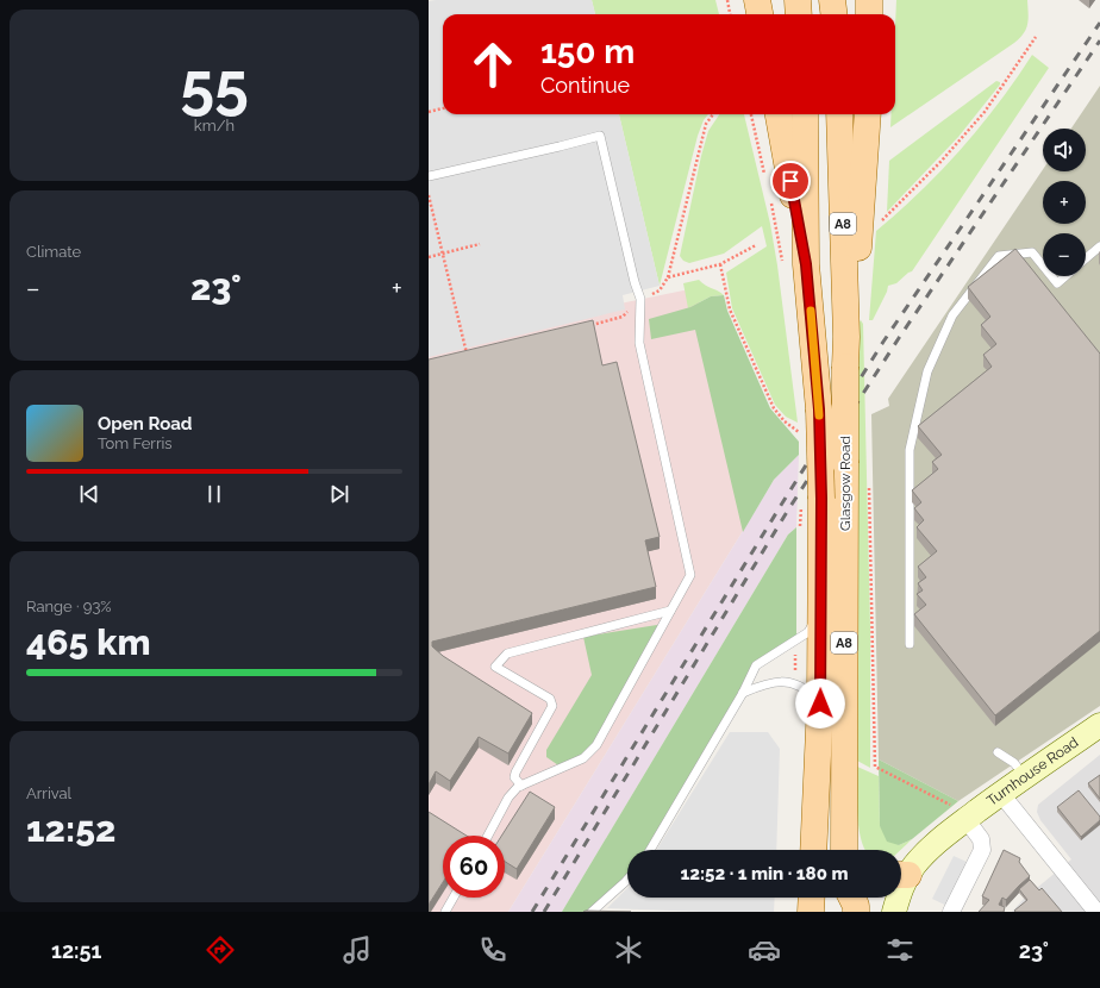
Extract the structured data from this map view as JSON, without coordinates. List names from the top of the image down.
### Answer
{
  "streets": {
    "main road": ["A8", "Glasgow Road"],
    "street": ["Turnhouse Road"]
  },
  "page": {
    "tile": [
      ["55", "km/h"],
      "Climate",
      ["Range · 93%", "465 km"],
      ["Arrival", "12:52"]
    ],
    "turn": ["150 m", "Continue"],
    "map_buttons": ["+", "−"],
    "heat": ["−", "23°", "+"],
    "song": ["Open Road", "Tom Ferris"],
    "limit": "60",
    "trip": "12:52 · 1 min · 180 m",
    "tabs": ["12:51", "23°"]
  }
}
